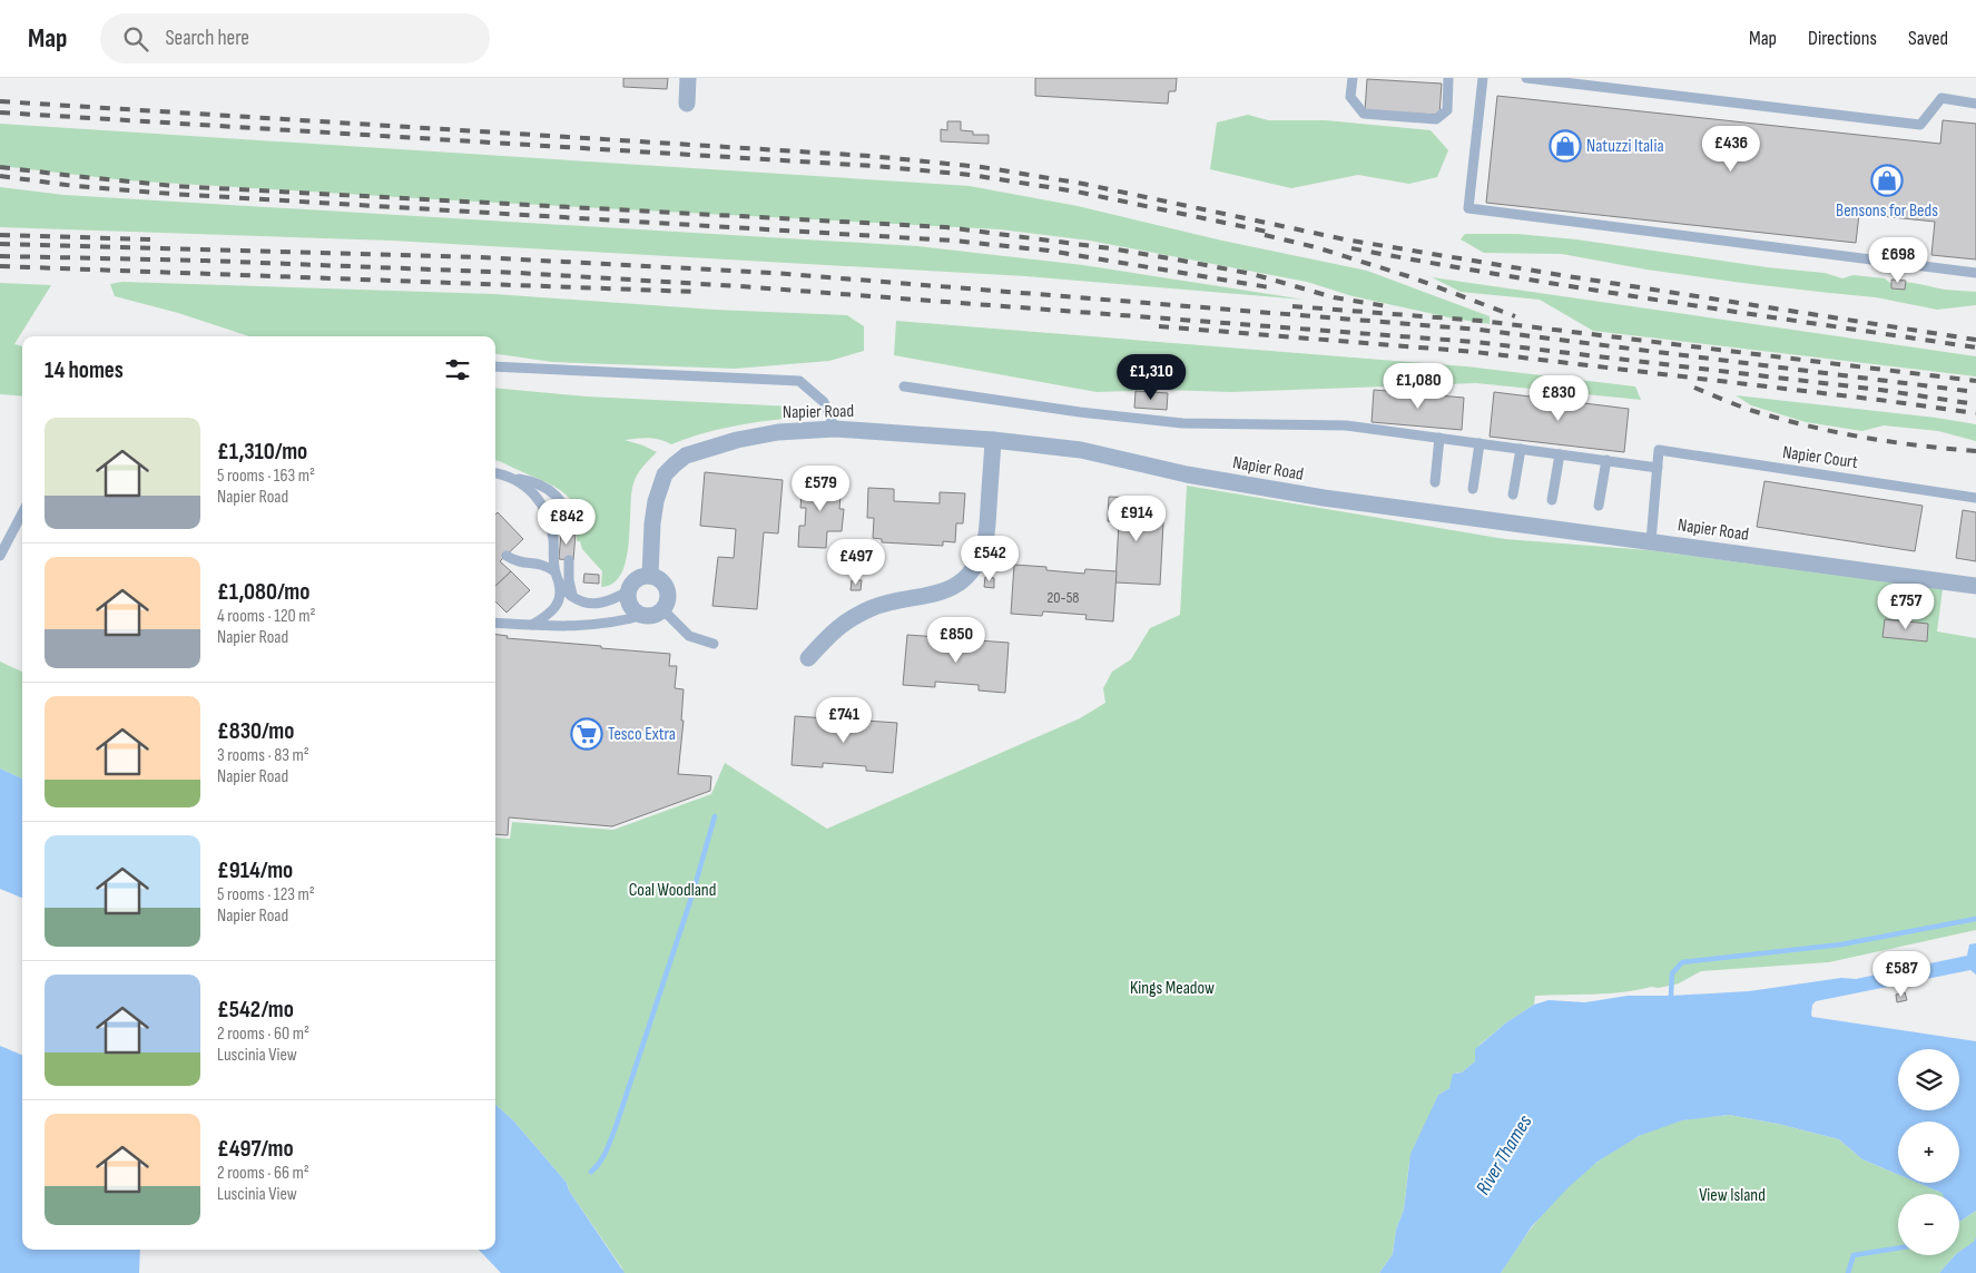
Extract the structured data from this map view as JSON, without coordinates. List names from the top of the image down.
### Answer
{
  "streets": {
    "street": ["Napier Road"],
    "lane": ["Napier Court"]
  },
  "water": ["River Thames"],
  "parks": ["Coal Woodland", "Kings Meadow", "View Island"],
  "places": {
    "shop": ["Natuzzi Italia", "Bensons for Beds"],
    "supermarket": ["Tesco Extra"]
  },
  "house_numbers": ["20-58"],
  "page": {
    "header": "Map",
    "search": "Search here",
    "nav": ["Map", "Directions", "Saved"],
    "price": [
      "£436",
      "£698",
      "£1,310",
      "£1,080",
      "£830",
      "£579",
      "£914",
      "£842",
      "£542",
      "£497",
      "£757",
      "£850",
      "£741",
      "£587"
    ],
    "heading": "14 homes",
    "list": [
      {
        "name": "£1,310/mo",
        "note": "5 rooms · 163 m² · Napier Road"
      },
      {
        "name": "£1,080/mo",
        "note": "4 rooms · 120 m² · Napier Road"
      },
      {
        "name": "£830/mo",
        "note": "3 rooms · 83 m² · Napier Road"
      },
      {
        "name": "£914/mo",
        "note": "5 rooms · 123 m² · Napier Road"
      },
      {
        "name": "£542/mo",
        "note": "2 rooms · 60 m² · Luscinia View"
      },
      {
        "name": "£497/mo",
        "note": "2 rooms · 66 m² · Luscinia View"
      }
    ],
    "map_buttons": ["+", "−"]
  }
}
